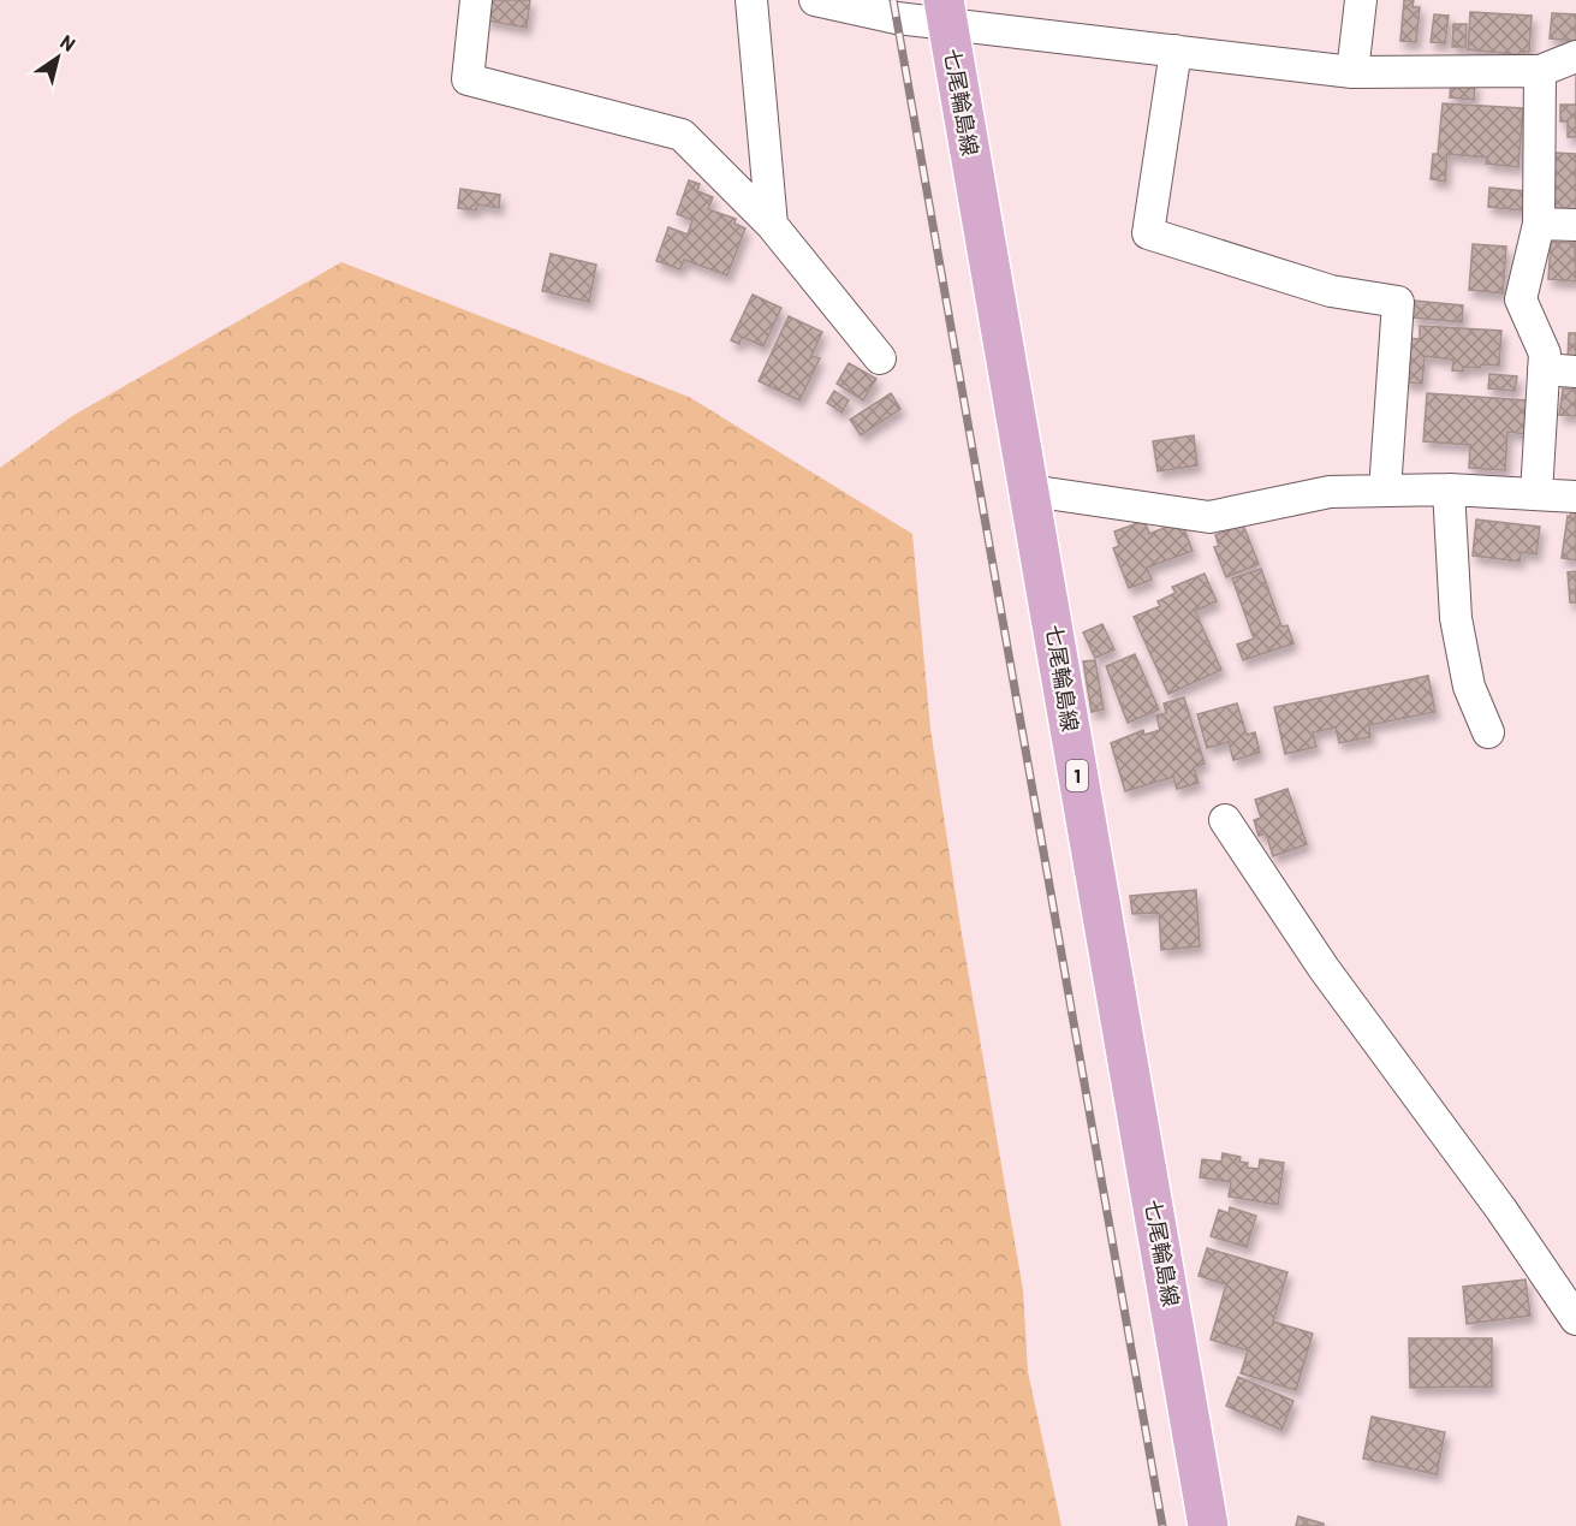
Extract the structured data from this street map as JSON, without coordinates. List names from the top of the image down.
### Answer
{
  "streets": {
    "main road": ["七尾輪島線", "1"]
  },
  "north": "top right"
}
